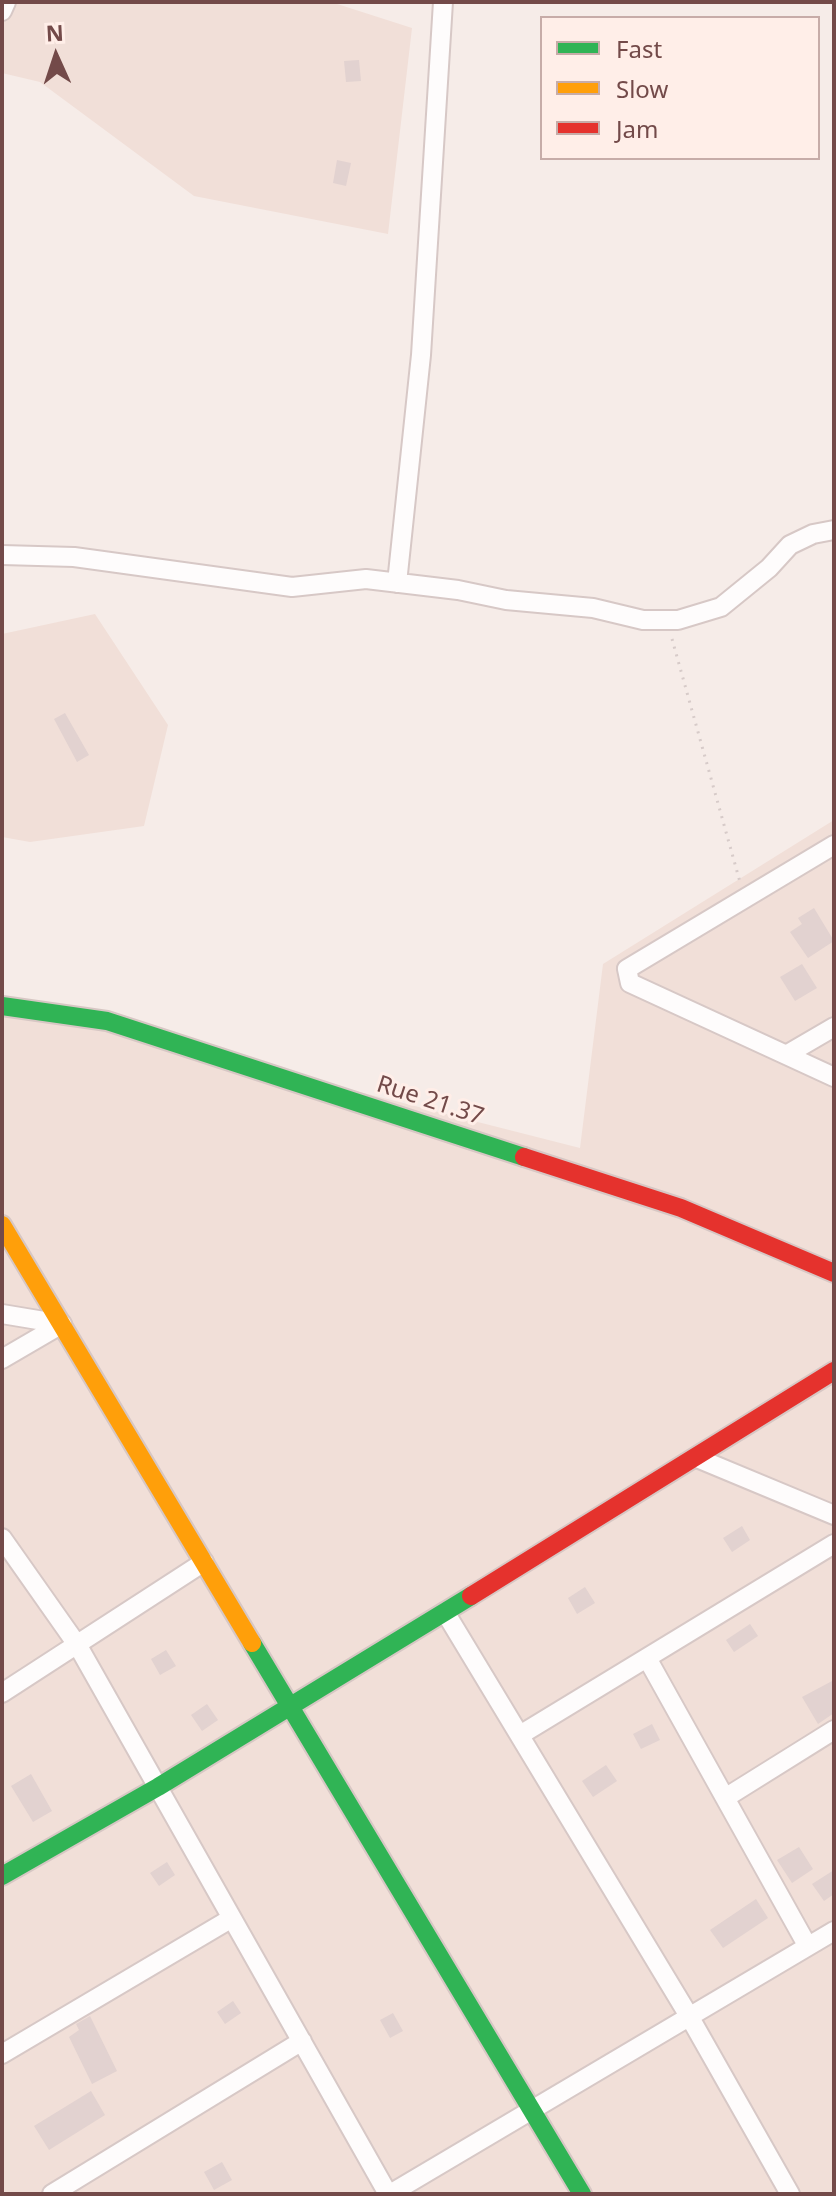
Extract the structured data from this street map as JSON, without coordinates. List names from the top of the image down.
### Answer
{
  "streets": {
    "street": ["Rue 21.37"]
  },
  "legend": ["Fast", "Slow", "Jam"],
  "north": "top"
}
